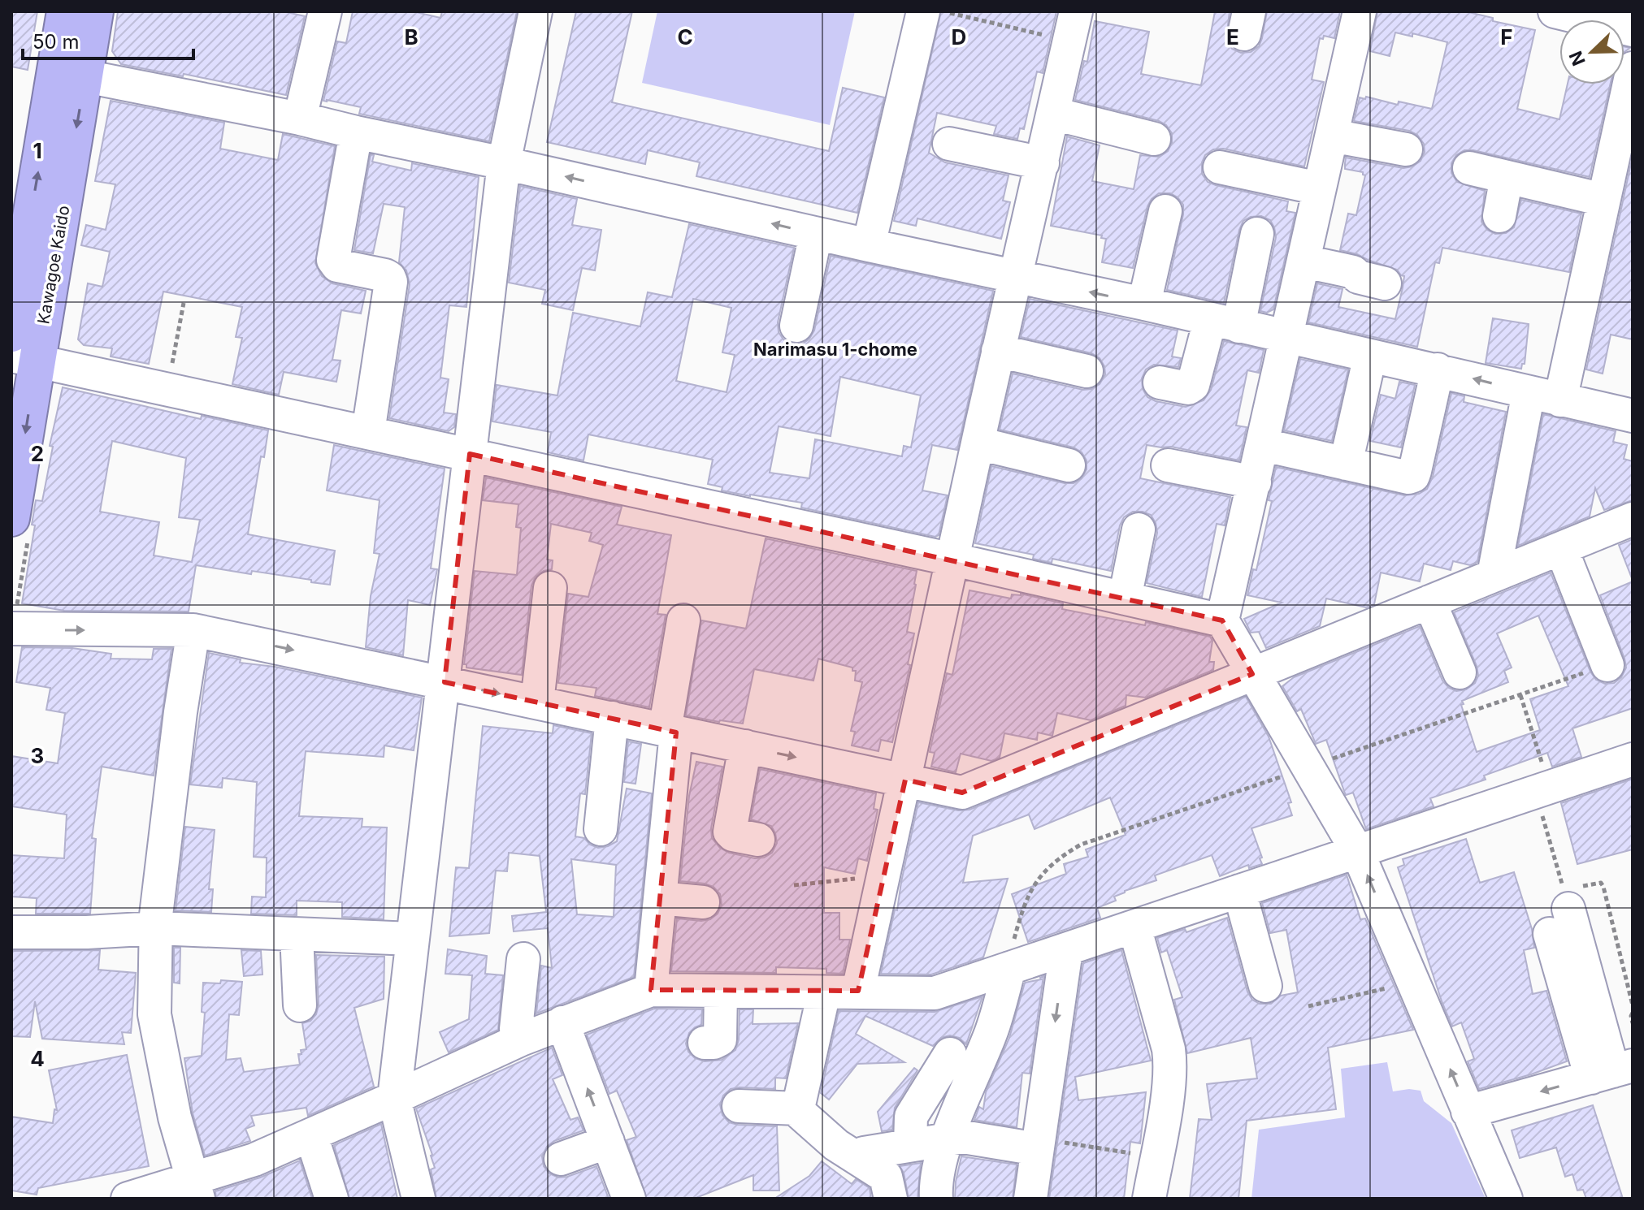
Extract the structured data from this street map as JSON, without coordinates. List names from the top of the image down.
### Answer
{
  "streets": {
    "highway": ["Kawagoe Kaido"]
  },
  "districts": ["Narimasu 1-chome"],
  "scale_bar": "50 m",
  "north": "bottom left",
  "grid": {
    "columns": [
      "B",
      "C",
      "D",
      "E",
      "F"
    ],
    "rows": [
      "1",
      "2",
      "3",
      "4"
    ]
  }
}
